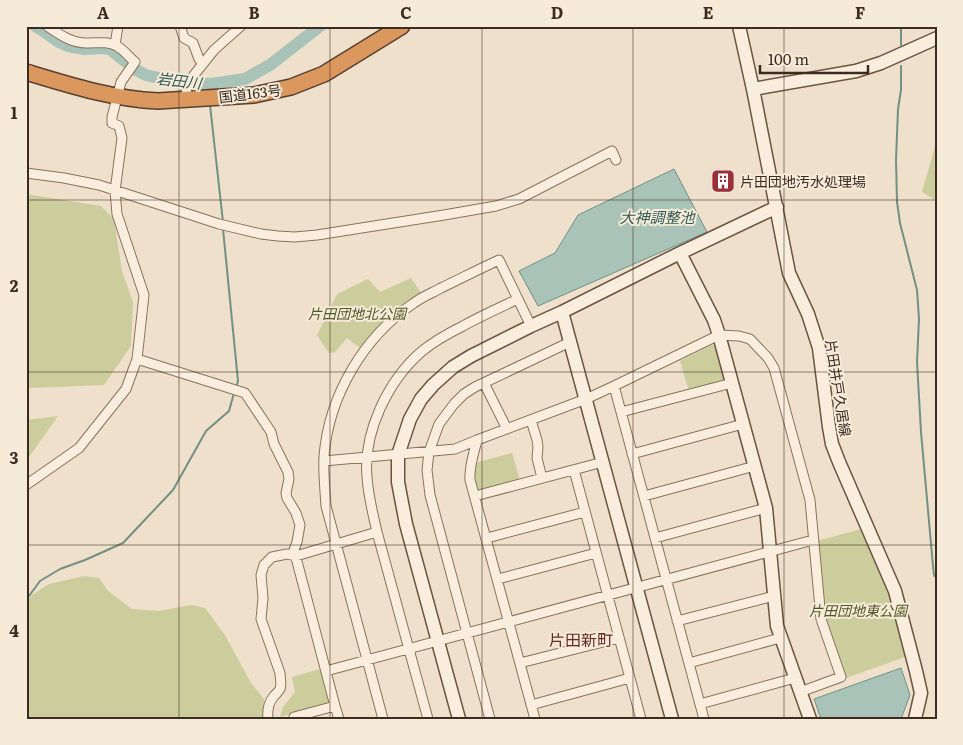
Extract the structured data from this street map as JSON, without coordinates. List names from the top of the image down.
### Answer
{
  "streets": {
    "highway": ["国道163号"],
    "street": ["片田井戸久居線"]
  },
  "districts": ["片田新町"],
  "water": ["岩田川", "大神調整池"],
  "parks": ["片田団地北公園", "片田団地東公園"],
  "places": {
    "building": ["片田団地汚水処理場"]
  },
  "scale_bar": "100 m",
  "grid": {
    "columns": [
      "A",
      "B",
      "C",
      "D",
      "E",
      "F"
    ],
    "rows": [
      "1",
      "2",
      "3",
      "4"
    ]
  }
}
